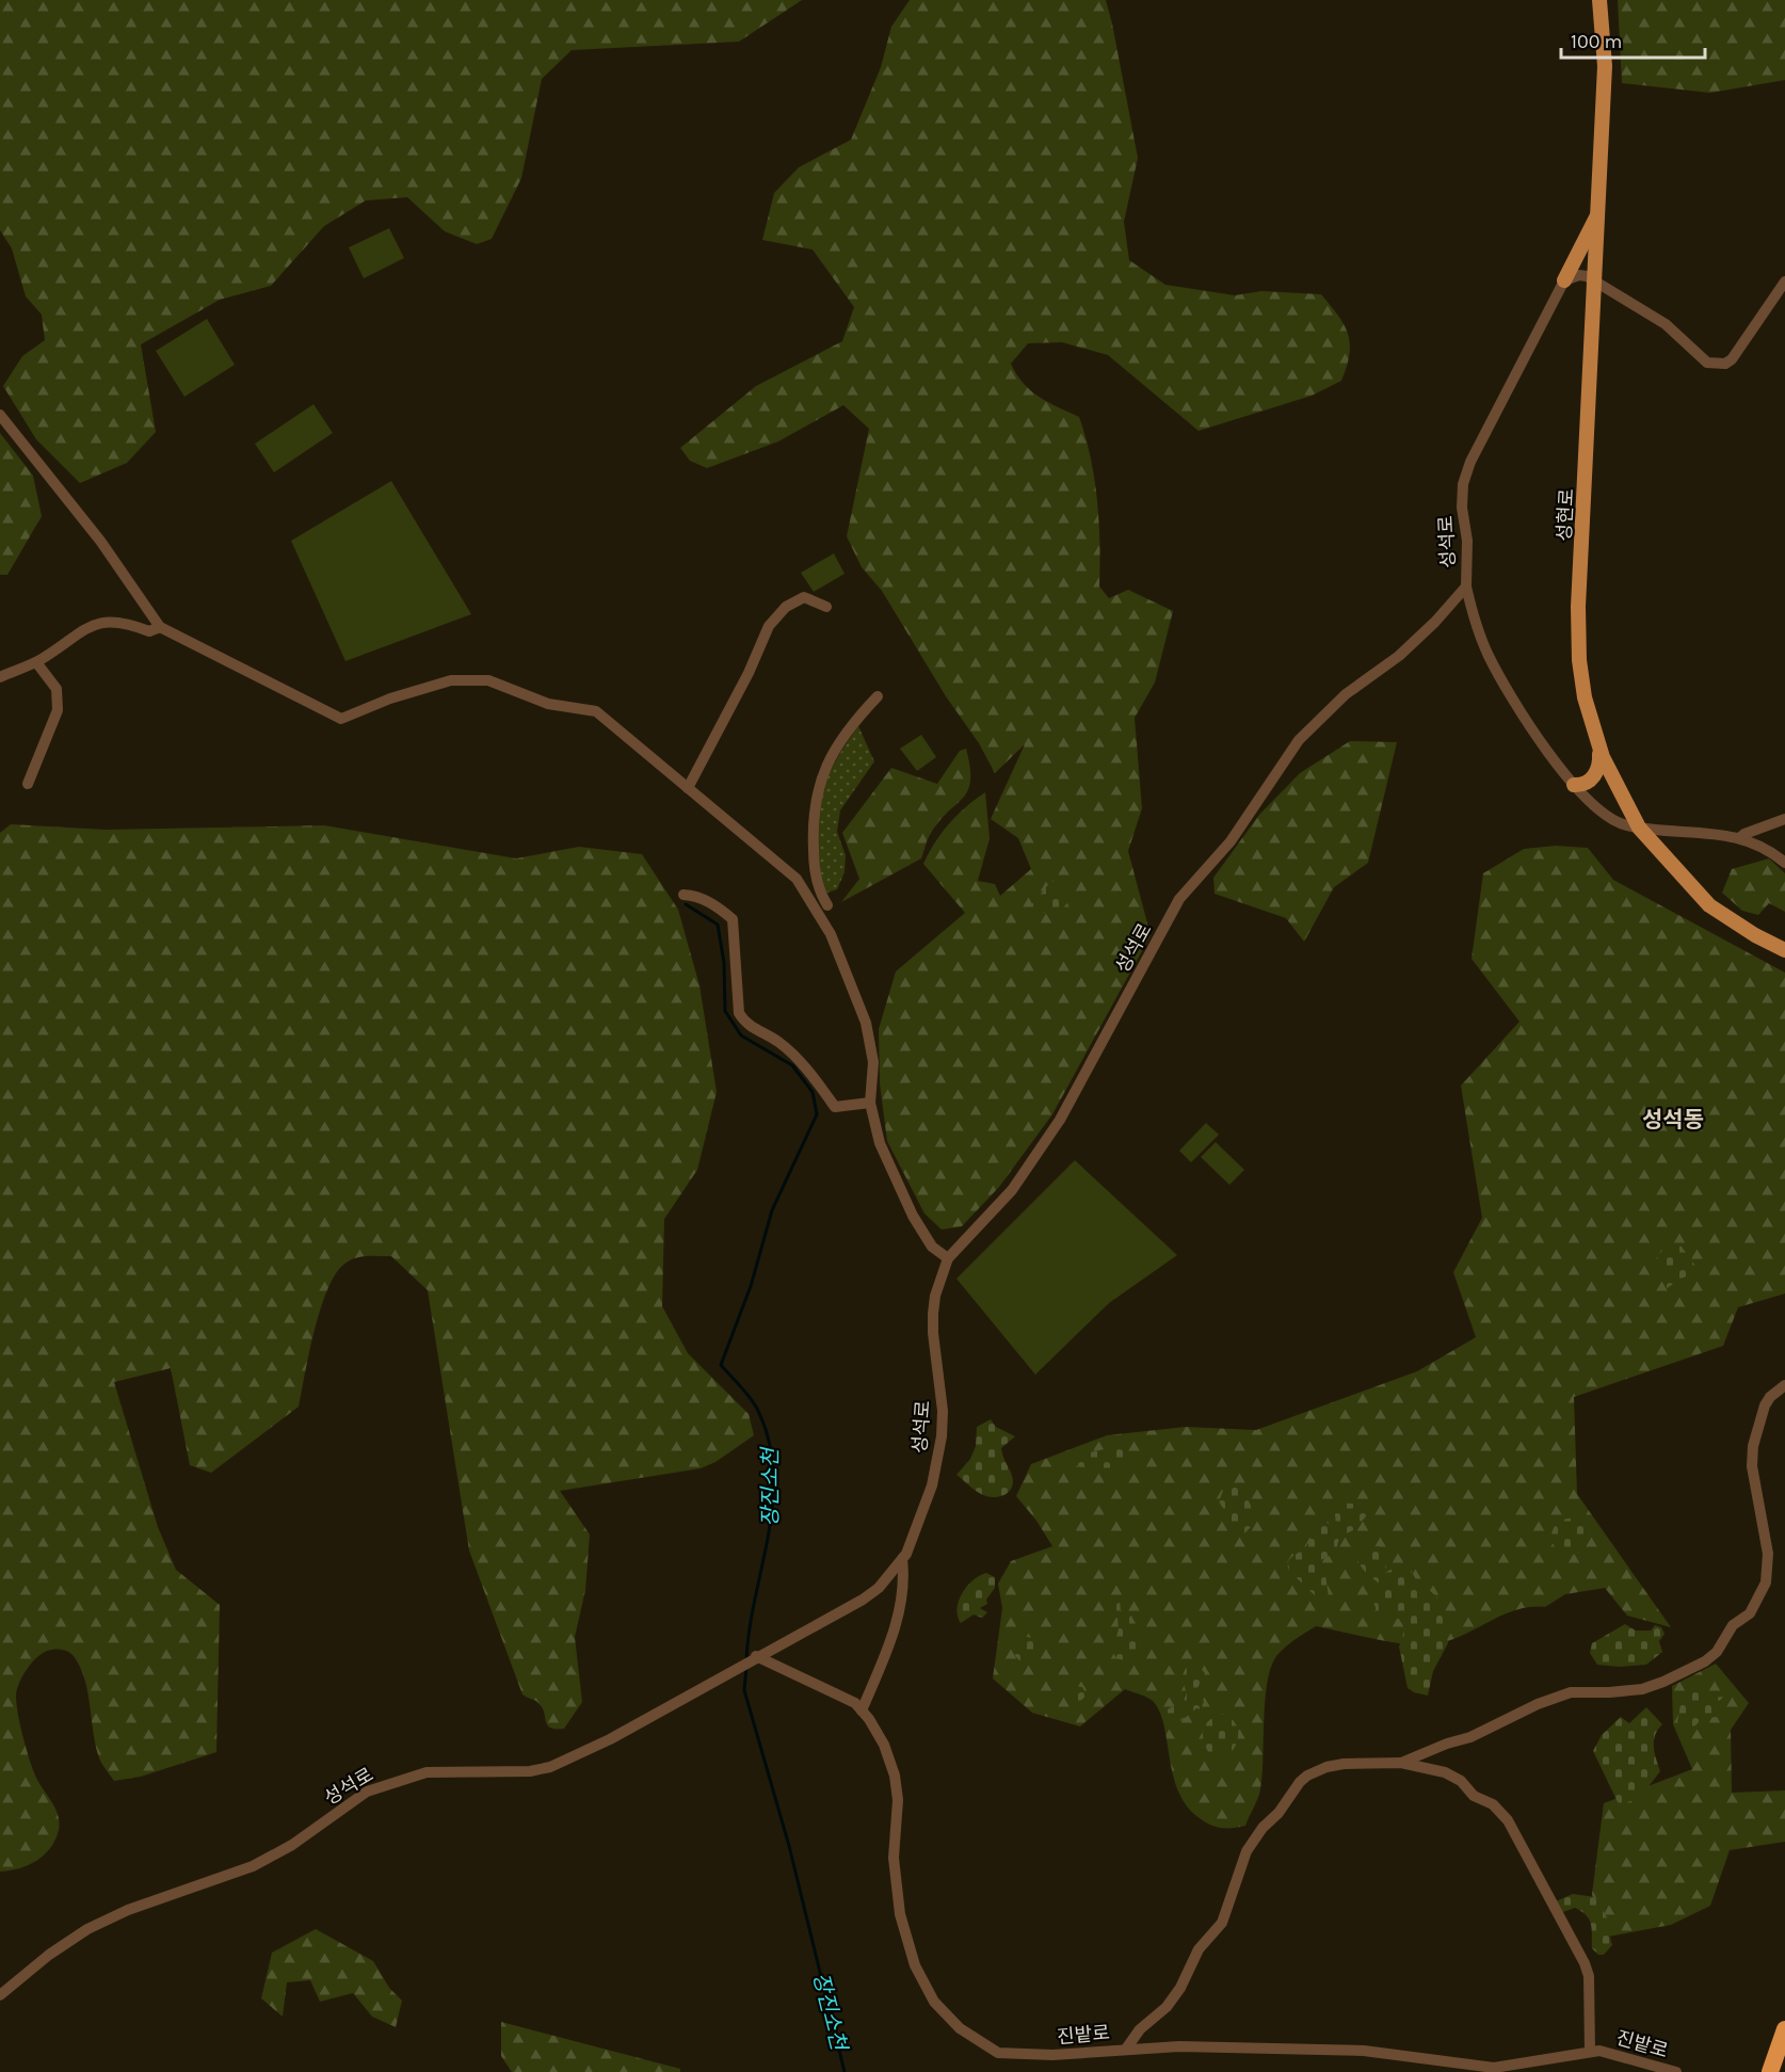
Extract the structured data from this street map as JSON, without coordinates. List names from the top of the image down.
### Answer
{
  "streets": {
    "main road": ["성현로"],
    "street": ["성석로", "진밭로"]
  },
  "crossings": [
    ["성석로", "진밭로"]
  ],
  "districts": ["성석동"],
  "water": ["장진소천"],
  "scale_bar": "100 m"
}
